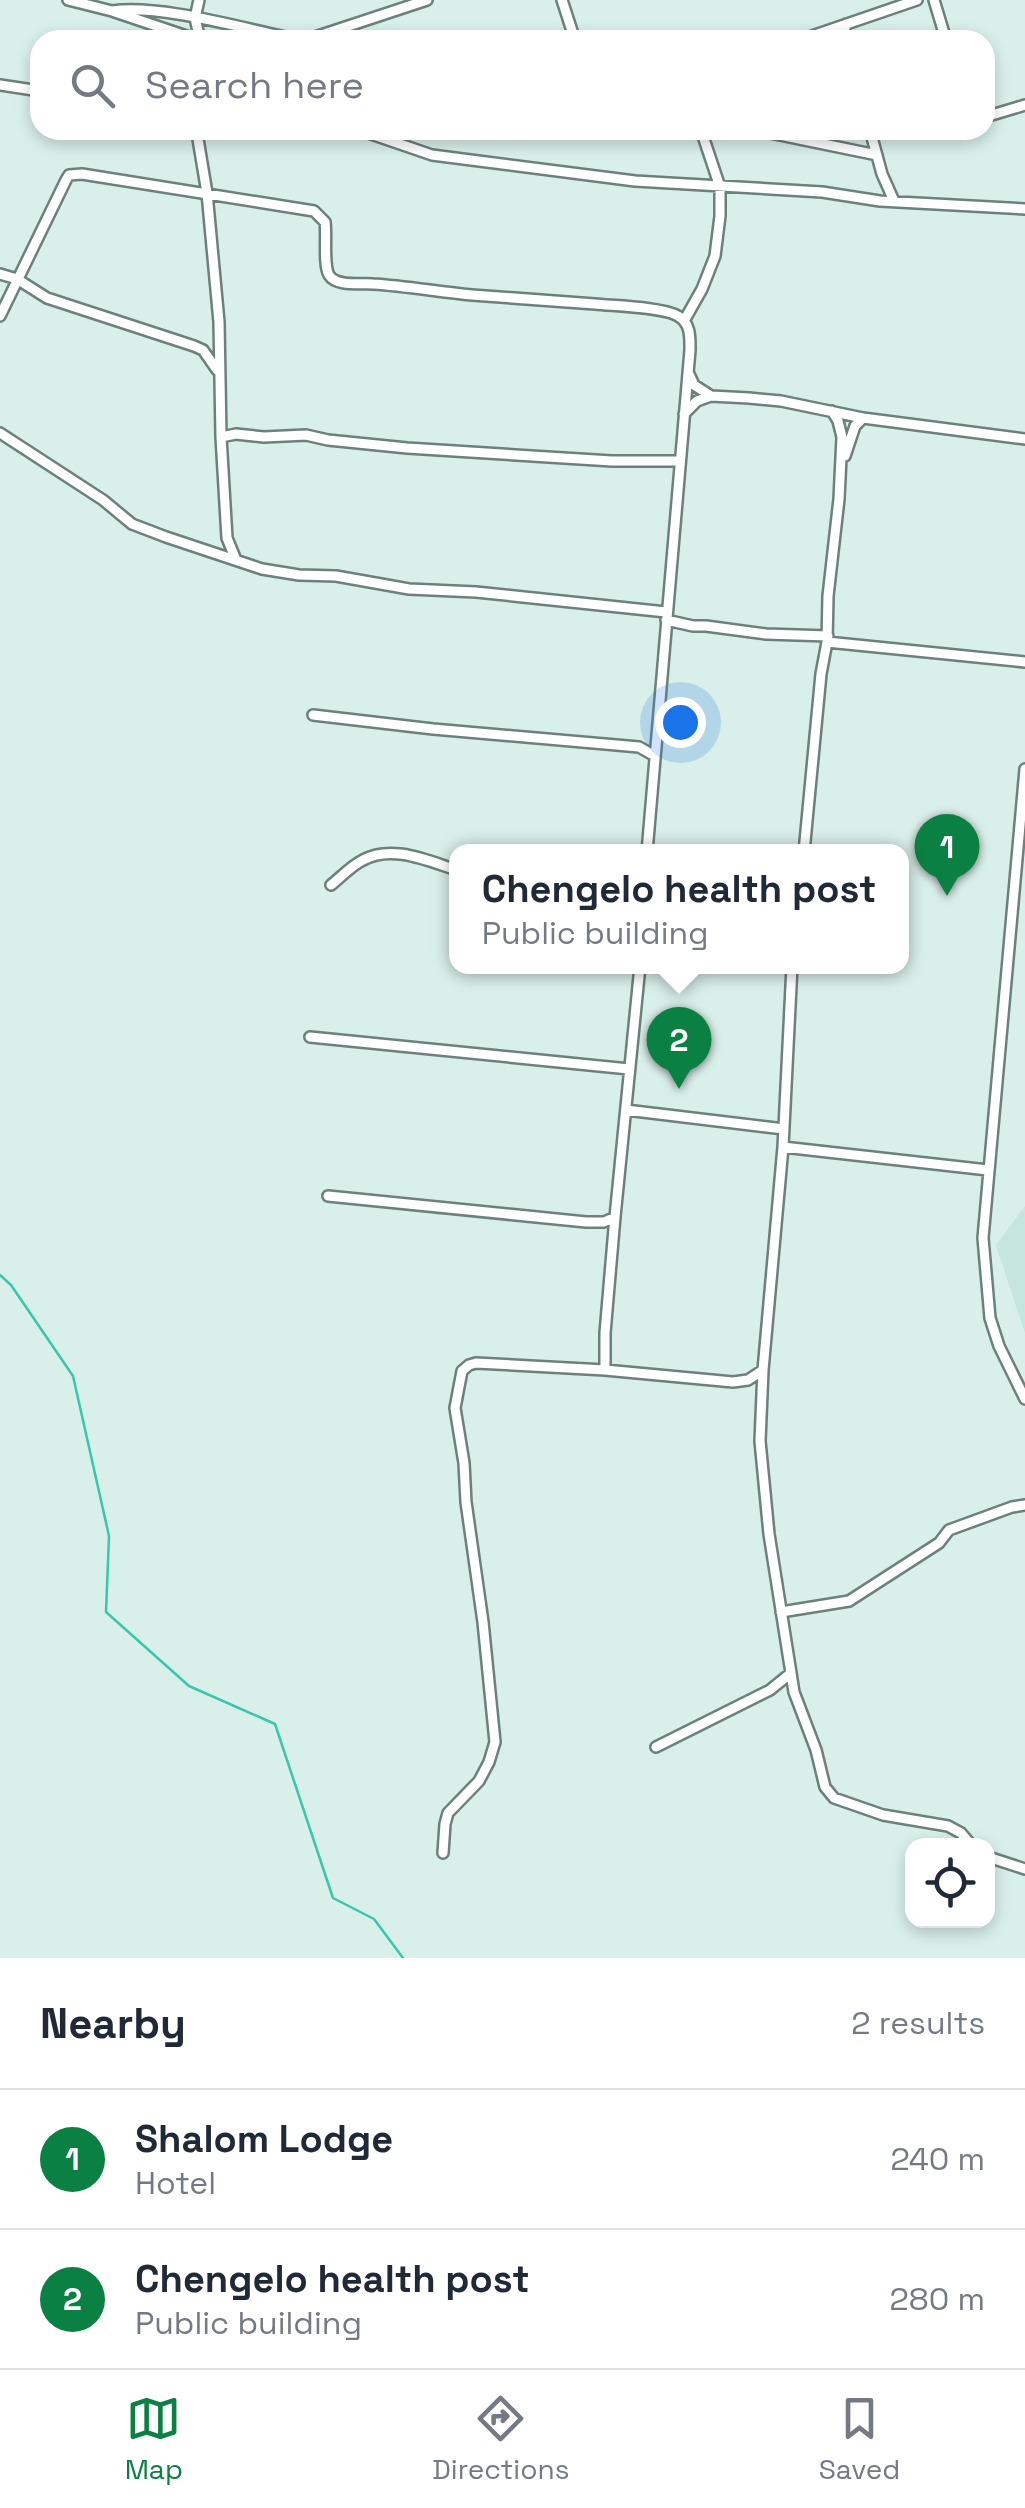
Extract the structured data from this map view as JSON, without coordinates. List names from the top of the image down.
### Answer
{
  "page": {
    "search": "Search here",
    "pins": ["1", "2"],
    "popup": ["Chengelo health post", "Public building"],
    "heading": ["Nearby", "2 results"],
    "list": [
      {
        "mark": "1",
        "name": "Shalom Lodge",
        "note": "Hotel",
        "value": "240 m"
      },
      {
        "mark": "2",
        "name": "Chengelo health post",
        "note": "Public building",
        "value": "280 m"
      }
    ],
    "nav": ["Map", "Directions", "Saved"]
  }
}
